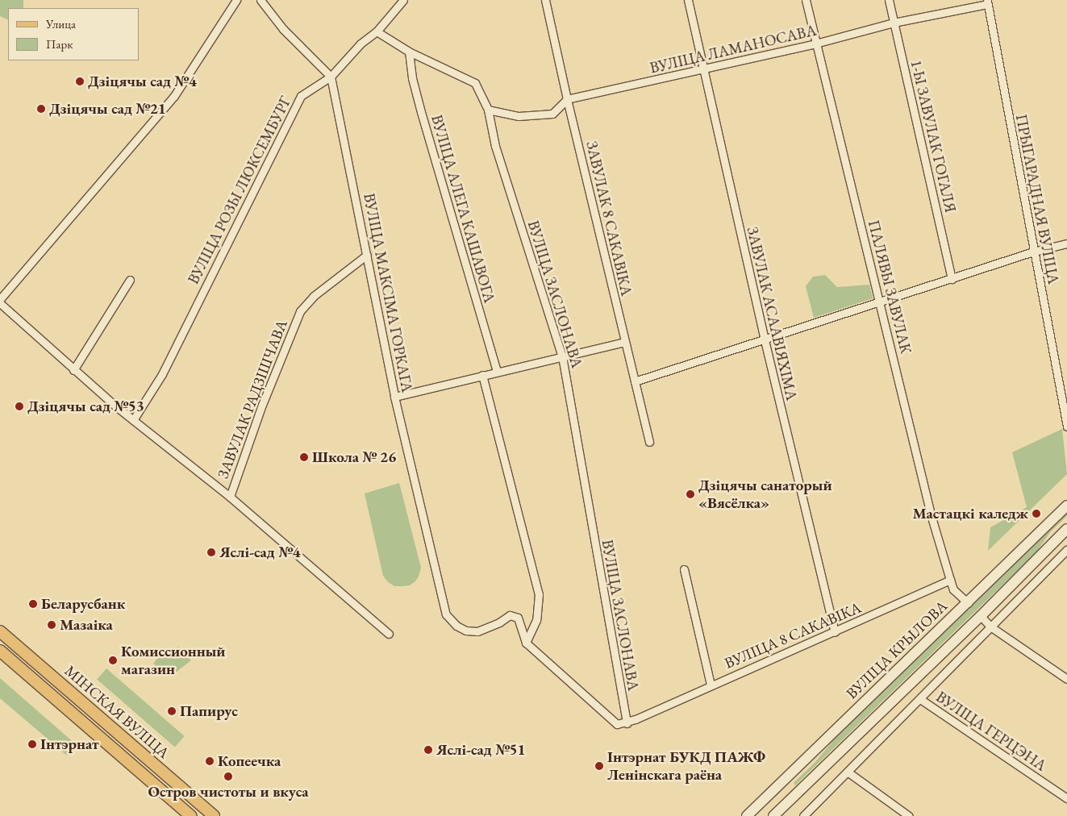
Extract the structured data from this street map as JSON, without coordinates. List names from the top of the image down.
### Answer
{
  "streets": {
    "main road": ["ВУЛІЦА КРЫЛОВА", "МІНСКАЯ ВУЛІЦА"],
    "street": [
      "ВУЛІЦА ЛАМАНОСАВА",
      "1-Ы ЗАВУЛАК ГОГАЛЯ",
      "ВУЛІЦА РОЗЫ ЛЮКСЕМБУРГ",
      "ПРЫГАРАДНАЯ ВУЛІЦА",
      "ВУЛІЦА АЛЕГА КАШАВОГА",
      "ЗАВУЛАК 8 САКАВІКА",
      "ПАЛЯВЫ ЗАВУЛАК",
      "ВУЛІЦА МАКСІМА ГОРКАГА",
      "ВУЛІЦА ЗАСЛОНАВА",
      "ЗАВУЛАК АСААВІЯХІМА",
      "ЗАВУЛАК РАДЗІШЧАВА",
      "ВУЛІЦА 8 САКАВІКА",
      "ВУЛІЦА ГЕРЦЭНА"
    ]
  },
  "crossings": [
    ["ВУЛІЦА ЛАМАНОСАВА", "1-Ы ЗАВУЛАК ГОГАЛЯ"],
    ["ВУЛІЦА ЛАМАНОСАВА", "ПРЫГАРАДНАЯ ВУЛІЦА"],
    ["ВУЛІЦА ЛАМАНОСАВА", "ЗАВУЛАК 8 САКАВІКА"],
    ["ВУЛІЦА ЛАМАНОСАВА", "ПАЛЯВЫ ЗАВУЛАК"],
    ["ВУЛІЦА ЛАМАНОСАВА", "ЗАВУЛАК АСААВІЯХІМА"],
    ["ВУЛІЦА РОЗЫ ЛЮКСЕМБУРГ", "ВУЛІЦА МАКСІМА ГОРКАГА"],
    ["ВУЛІЦА РОЗЫ ЛЮКСЕМБУРГ", "ВУЛІЦА ЗАСЛОНАВА"],
    ["ВУЛІЦА АЛЕГА КАШАВОГА", "ВУЛІЦА ЗАСЛОНАВА"],
    ["ПАЛЯВЫ ЗАВУЛАК", "ВУЛІЦА 8 САКАВІКА"],
    ["ВУЛІЦА МАКСІМА ГОРКАГА", "ЗАВУЛАК РАДЗІШЧАВА"],
    ["ВУЛІЦА МАКСІМА ГОРКАГА", "ВУЛІЦА 8 САКАВІКА"],
    ["ВУЛІЦА ЗАСЛОНАВА", "ВУЛІЦА 8 САКАВІКА"],
    ["ЗАВУЛАК АСААВІЯХІМА", "ВУЛІЦА 8 САКАВІКА"]
  ],
  "places": [
    "Дзіцячы сад №4",
    "Дзіцячы сад №21",
    "Дзіцячы сад №53",
    "Школа № 26",
    "Дзіцячы санаторый «Вясёлка»",
    "Мастацкі каледж",
    "Яслі-сад №4",
    "Беларусбанк",
    "Мазаіка",
    "Комиссионный магазин",
    "Папирус",
    "Інтэрнат",
    "Яслі-сад №51",
    "Копеечка",
    "Інтэрнат БУКД ПАЖФ Ленінскага раёна",
    "Остров чистоты и вкуса"
  ],
  "legend": ["Улица", "Парк"]
}
